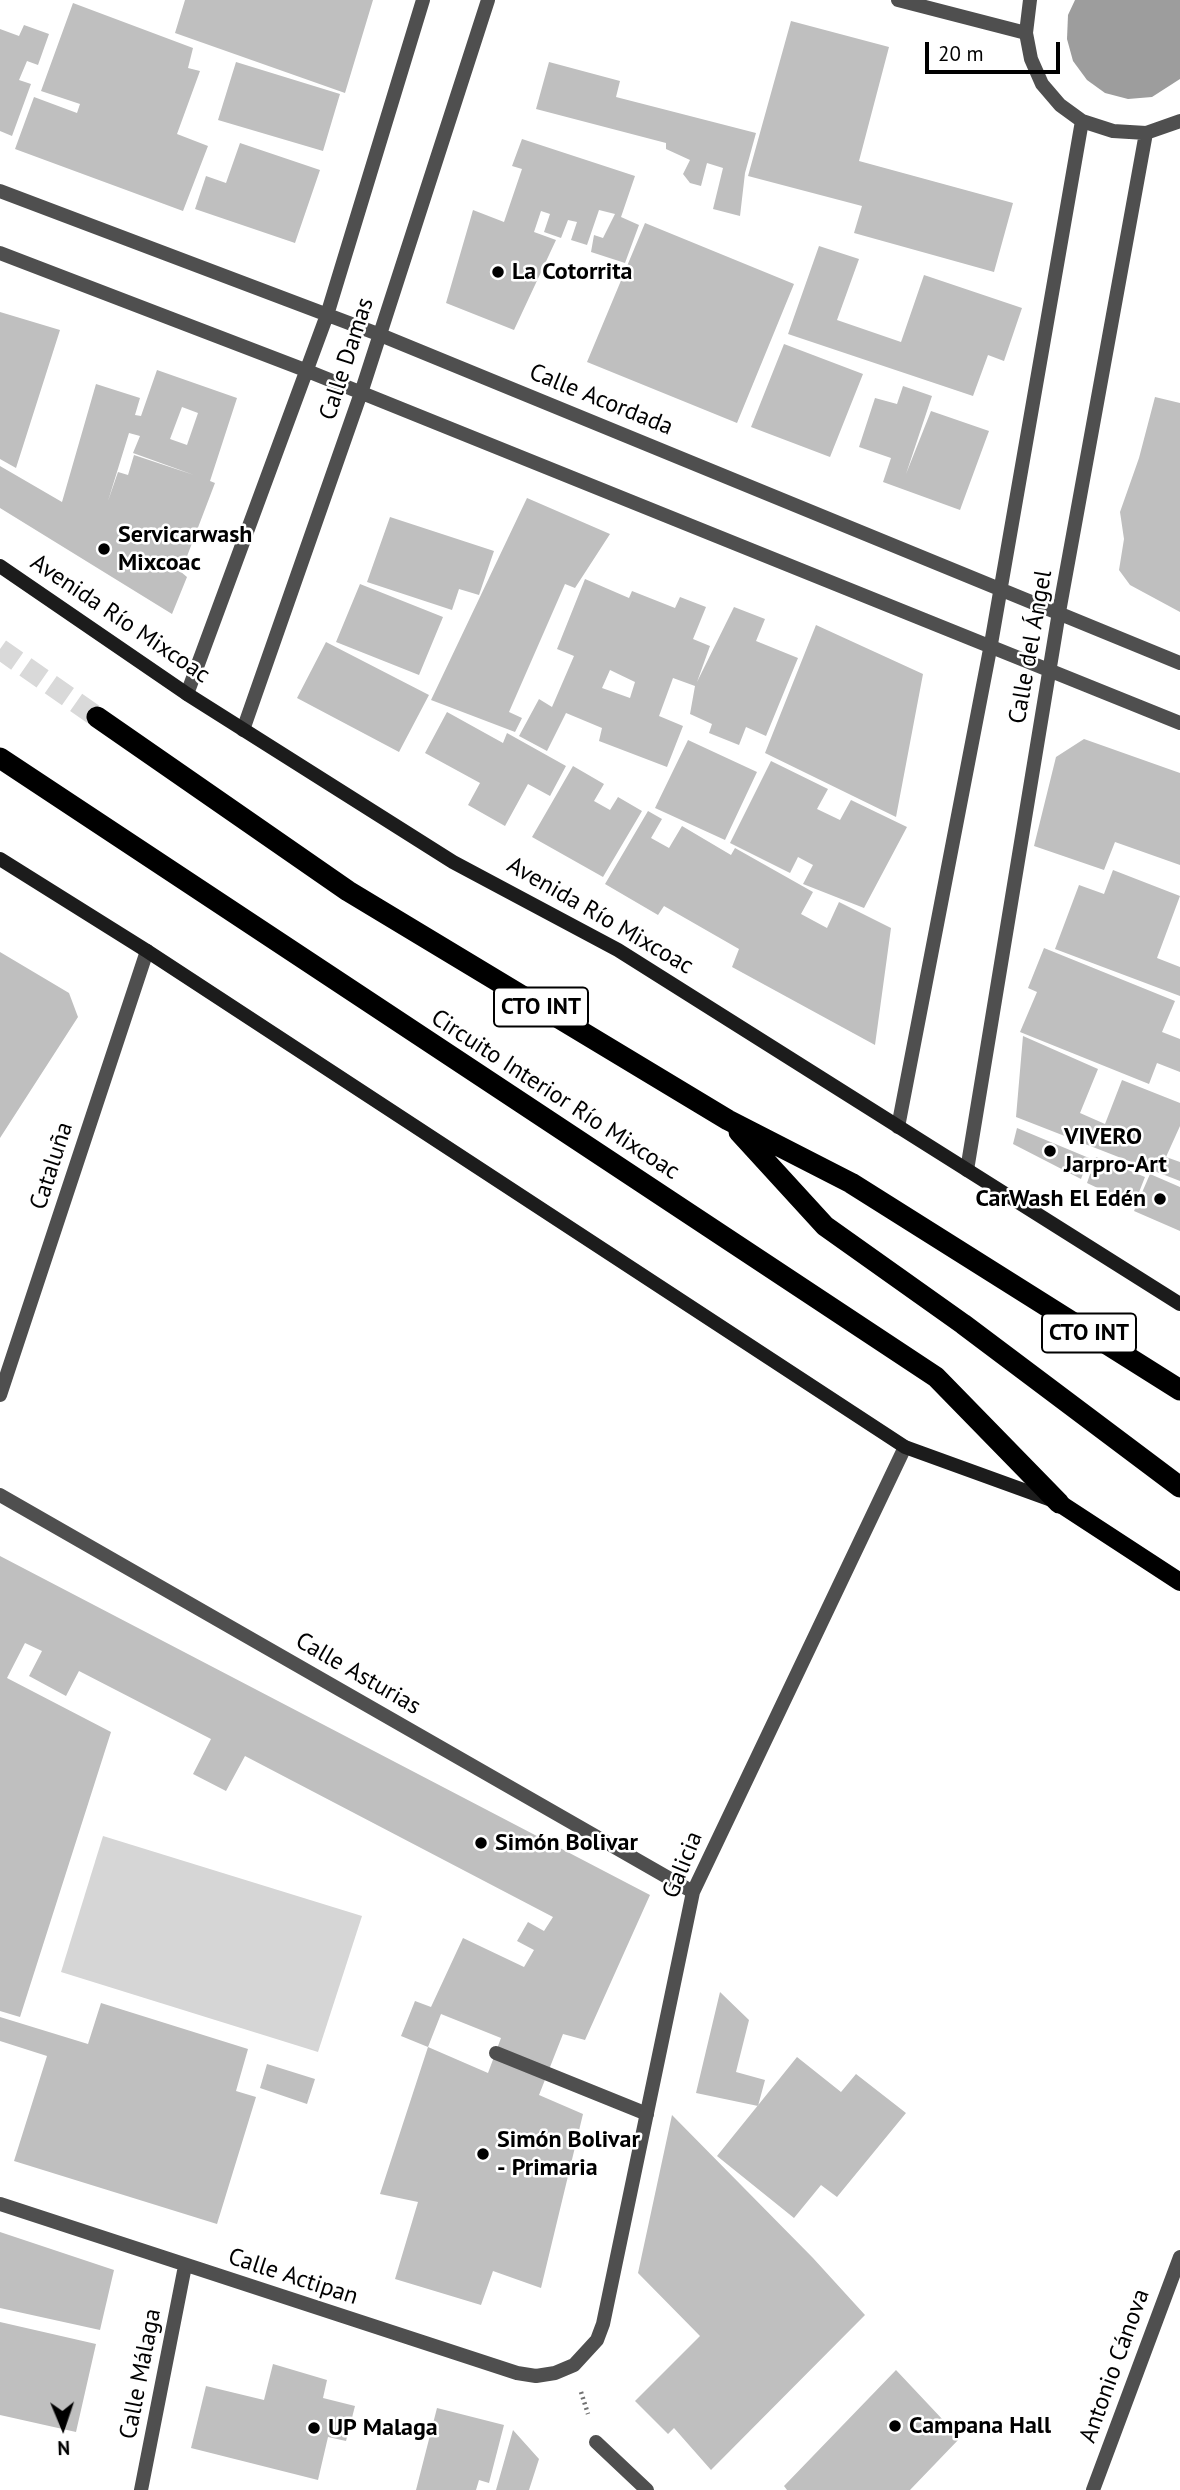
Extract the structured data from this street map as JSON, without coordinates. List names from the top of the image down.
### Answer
{
  "streets": {
    "highway": ["CTO INT", "Circuito Interior Río Mixcoac"],
    "main road": ["Avenida Río Mixcoac"],
    "street": [
      "Calle Damas",
      "Calle Acordada",
      "Calle del Ángel",
      "Cataluña",
      "Calle Asturias",
      "Galicia",
      "Calle Actipan",
      "Antonio Cánova",
      "Calle Málaga"
    ]
  },
  "crossings": [
    ["Calle Damas", "Calle Acordada"],
    ["Calle Damas", "Avenida Río Mixcoac"],
    ["Calle Acordada", "Calle del Ángel"],
    ["Avenida Río Mixcoac", "Calle del Ángel"],
    ["Calle Asturias", "Galicia"],
    ["Galicia", "Calle Actipan"],
    ["Calle Actipan", "Calle Málaga"]
  ],
  "places": [
    "La Cotorrita",
    "Servicarwash Mixcoac",
    "VIVERO Jarpro-Art",
    "CarWash El Edén",
    "Simón Bolivar",
    "Simón Bolivar - Primaria",
    "Campana Hall",
    "UP Malaga"
  ],
  "scale_bar": "20 m",
  "north": "bottom"
}
